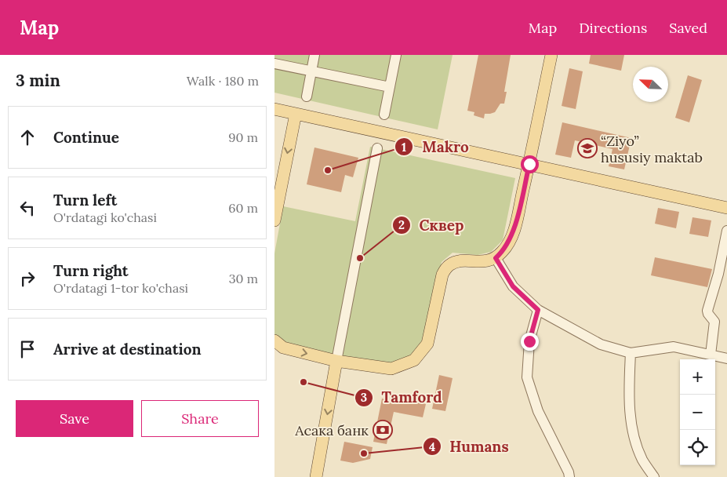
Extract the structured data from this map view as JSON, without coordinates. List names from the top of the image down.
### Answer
{
  "places": {
    "school or university": ["“Ziyo” hususiy maktab"],
    "other": [
      "Makro",
      "Сквер",
      "Tamford",
      "Humans"
    ],
    "bank": ["Асака банк"]
  },
  "north": "top left",
  "page": {
    "header": "Map",
    "nav": ["Map", "Directions", "Saved"],
    "heading": ["3 min", "Walk · 180 m"],
    "list": [
      ["Continue", "90 m"],
      ["Turn left", "O'rdatagi ko'chasi", "60 m"],
      ["Turn right", "O'rdatagi 1-tor ko'chasi", "30 m"],
      "Arrive at destination"
    ],
    "map_buttons": ["+", "−"],
    "buttons": ["Save", "Share"]
  }
}
